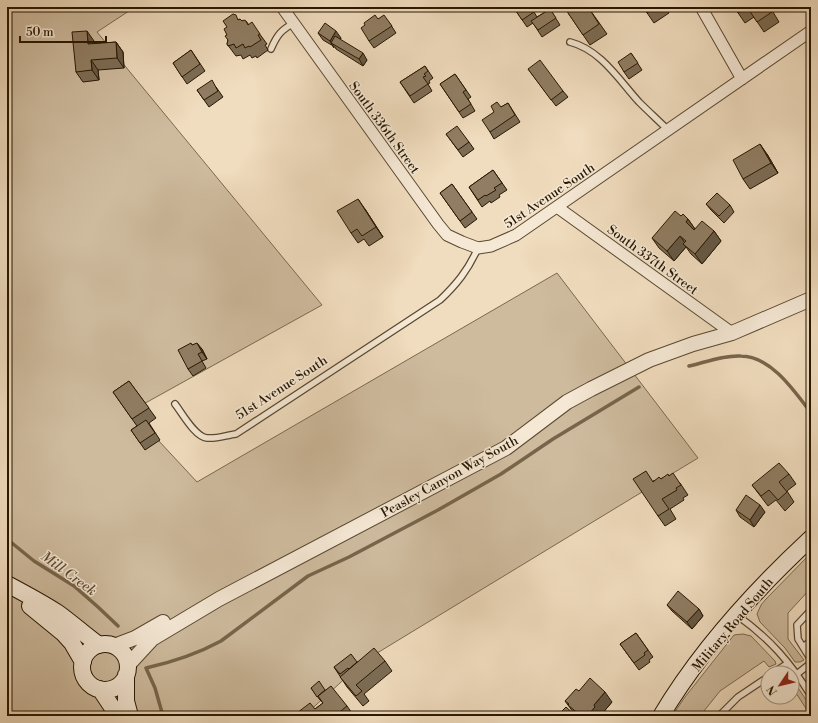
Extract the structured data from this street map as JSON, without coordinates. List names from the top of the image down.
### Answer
{
  "streets": {
    "main road": ["Military Road South"],
    "street": [
      "South 336th Street",
      "51st Avenue South",
      "South 337th Street",
      "Peasley Canyon Way South"
    ]
  },
  "crossings": [
    ["South 336th Street", "51st Avenue South"],
    ["51st Avenue South", "South 337th Street"],
    ["South 337th Street", "Peasley Canyon Way South"]
  ],
  "water": ["Mill Creek"],
  "scale_bar": "50 m",
  "north": "bottom left"
}
